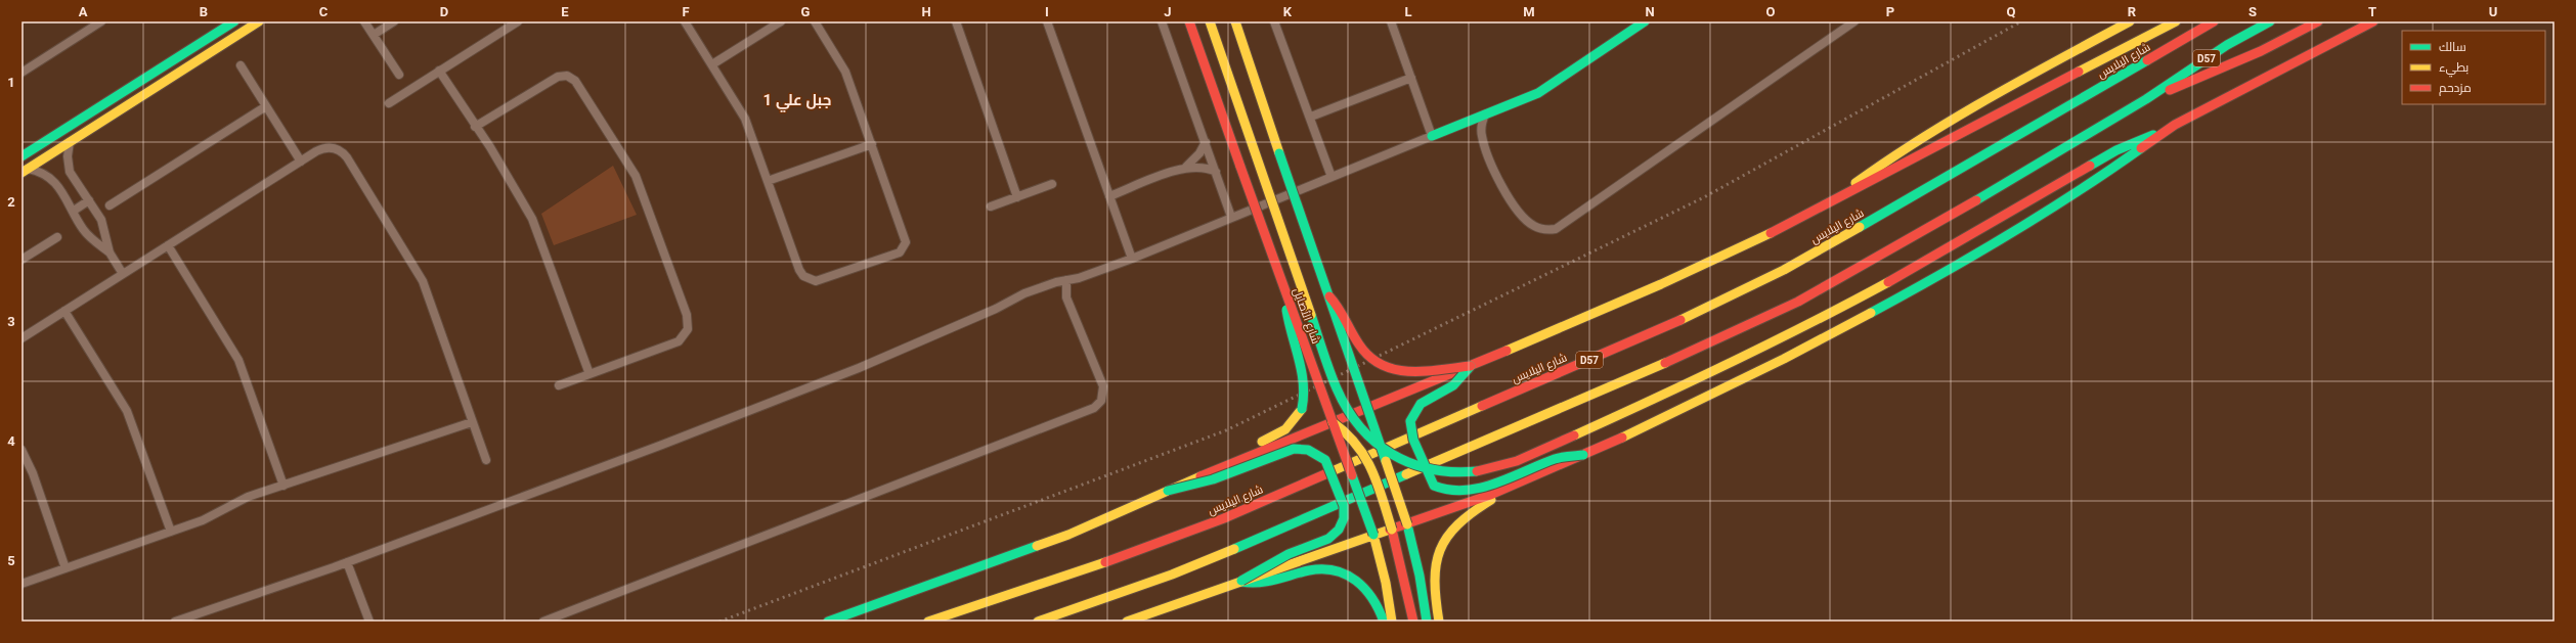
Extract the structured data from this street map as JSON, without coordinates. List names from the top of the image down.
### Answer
{
  "streets": {
    "main road": ["D57", "شارع اليلايس", "شارع الأصايل"]
  },
  "districts": ["جبل علي 1"],
  "legend": ["سالك", "بطيء", "مزدحم"],
  "grid": {
    "columns": [
      "A",
      "B",
      "C",
      "D",
      "E",
      "F",
      "G",
      "H",
      "I",
      "J",
      "K",
      "L",
      "M",
      "N",
      "O",
      "P",
      "Q",
      "R",
      "S",
      "T",
      "U"
    ],
    "rows": [
      "1",
      "2",
      "3",
      "4",
      "5"
    ]
  }
}
